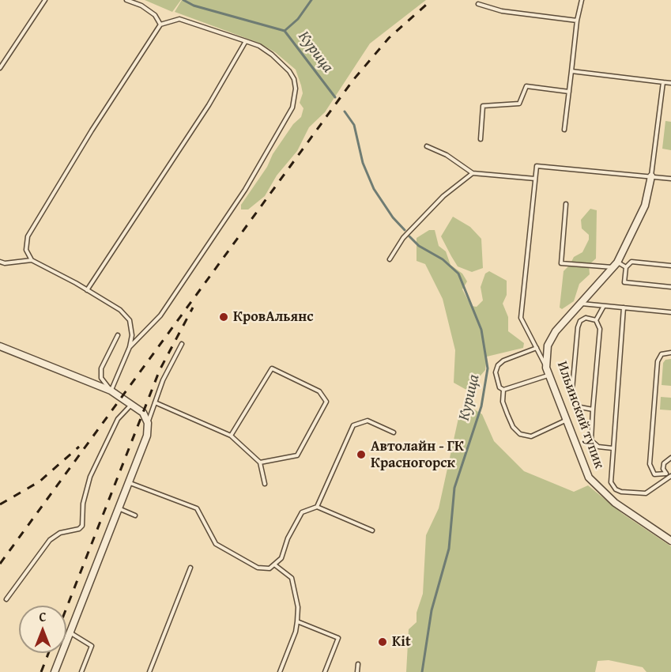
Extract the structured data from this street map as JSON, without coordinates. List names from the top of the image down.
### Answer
{
  "streets": {
    "street": ["Ильинский тупик"]
  },
  "water": ["Курица"],
  "places": ["КровАльянс", "Автолайн - ГК Красногорск", "Kit"],
  "north": "top"
}
